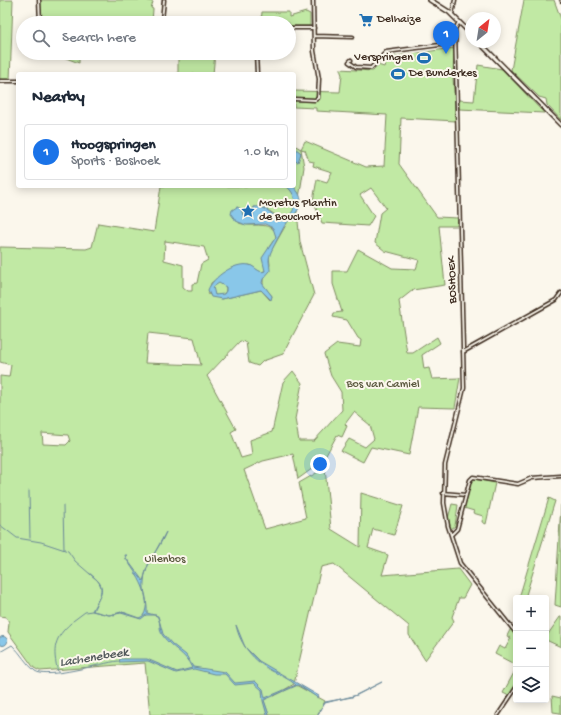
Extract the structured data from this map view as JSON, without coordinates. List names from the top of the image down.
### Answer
{
  "streets": {
    "street": ["BOSHOEK"]
  },
  "water": ["Lachenebeek"],
  "parks": ["Bos van Camiel", "Uilenbos"],
  "places": {
    "supermarket": ["Delhaize"],
    "sports": ["Verspringen", "De Bunderkes"],
    "place": ["Moretus Plantin de Bouchout"]
  },
  "north": "top right",
  "page": {
    "search": "Search here",
    "pins": "1",
    "heading": "Nearby",
    "list": [
      {
        "mark": "1",
        "name": "Hoogspringen",
        "note": "Sports · Boshoek",
        "value": "1.0 km"
      }
    ],
    "map_buttons": ["+", "−"]
  }
}
